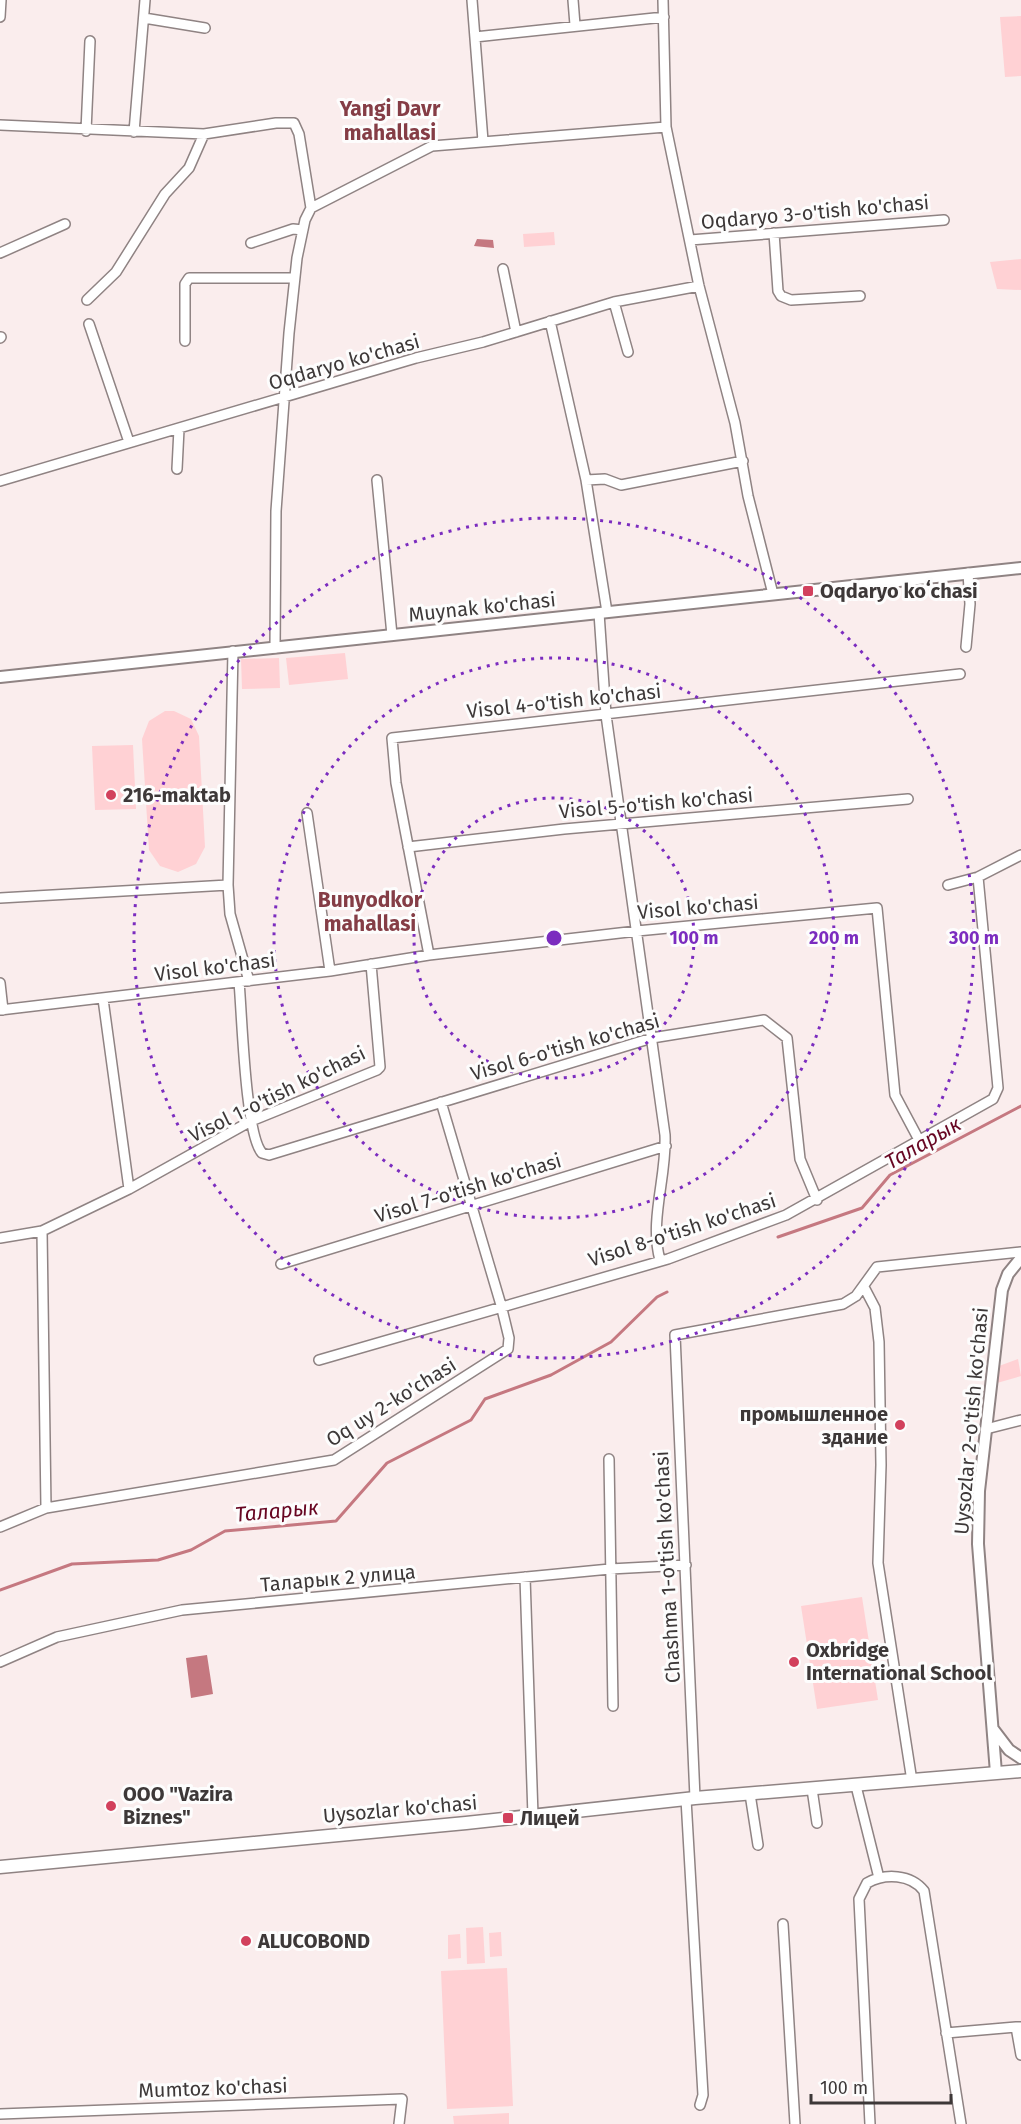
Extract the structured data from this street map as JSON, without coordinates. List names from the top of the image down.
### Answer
{
  "streets": {
    "main road": ["Uysozlar ko'chasi"],
    "street": [
      "Oqdaryo 3-o'tish ko'chasi",
      "Oqdaryo ko'chasi",
      "Muynak ko'chasi",
      "Visol 4-o'tish ko'chasi",
      "Visol 5-o'tish ko'chasi",
      "Visol ko'chasi",
      "Visol 6-o'tish ko'chasi",
      "Visol 1-o'tish ko'chasi",
      "Visol 7-o'tish ko'chasi",
      "Visol 8-o'tish ko'chasi",
      "Oq uy 2-ko'chasi",
      "Uysozlar 2-o'tish ko'chasi",
      "Chashma 1-o'tish ko'chasi",
      "Таларык 2 улица",
      "Mumtoz ko'chasi"
    ]
  },
  "crossings": [
    ["Visol 4-o'tish ko'chasi", "Visol 5-o'tish ko'chasi"],
    ["Visol 4-o'tish ko'chasi", "Visol ko'chasi"],
    ["Visol ko'chasi", "Visol 1-o'tish ko'chasi"],
    ["Visol ko'chasi", "Visol 8-o'tish ko'chasi"],
    ["Visol 6-o'tish ko'chasi", "Visol 1-o'tish ko'chasi"],
    ["Visol 6-o'tish ko'chasi", "Visol 8-o'tish ko'chasi"],
    ["Visol 6-o'tish ko'chasi", "Oq uy 2-ko'chasi"],
    ["Visol 7-o'tish ko'chasi", "Oq uy 2-ko'chasi"],
    ["Visol 8-o'tish ko'chasi", "Oq uy 2-ko'chasi"],
    ["Uysozlar 2-o'tish ko'chasi", "Uysozlar ko'chasi"],
    ["Chashma 1-o'tish ko'chasi", "Таларык 2 улица"],
    ["Chashma 1-o'tish ko'chasi", "Uysozlar ko'chasi"]
  ],
  "districts": ["Yangi Davr mahallasi", "Bunyodkor mahallasi"],
  "water": ["Таларык"],
  "places": {
    "transit": ["Oqdaryo koʻchasi", "Лицей"],
    "other": [
      "216-maktab",
      "промышленное здание",
      "Oxbridge International School",
      "OOO \"Vazira Biznes\"",
      "ALUCOBOND"
    ]
  },
  "scale_bar": "100 m",
  "rings": ["100 m", "200 m", "300 m"]
}
